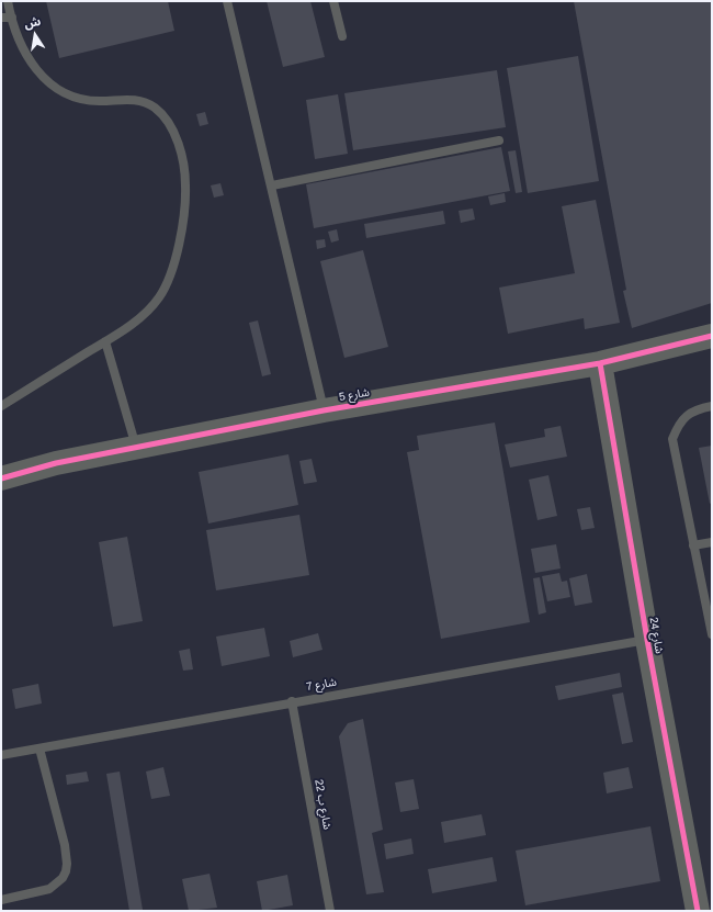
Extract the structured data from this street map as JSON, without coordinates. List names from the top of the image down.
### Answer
{
  "streets": {
    "street": ["شارع 5", "شارع 24"],
    "lane": ["شارع 7", "شارع ب 22"]
  },
  "crossings": [
    ["شارع 5", "شارع 24"],
    ["شارع 24", "شارع 7"],
    ["شارع 7", "شارع ب 22"]
  ],
  "north": "top"
}
